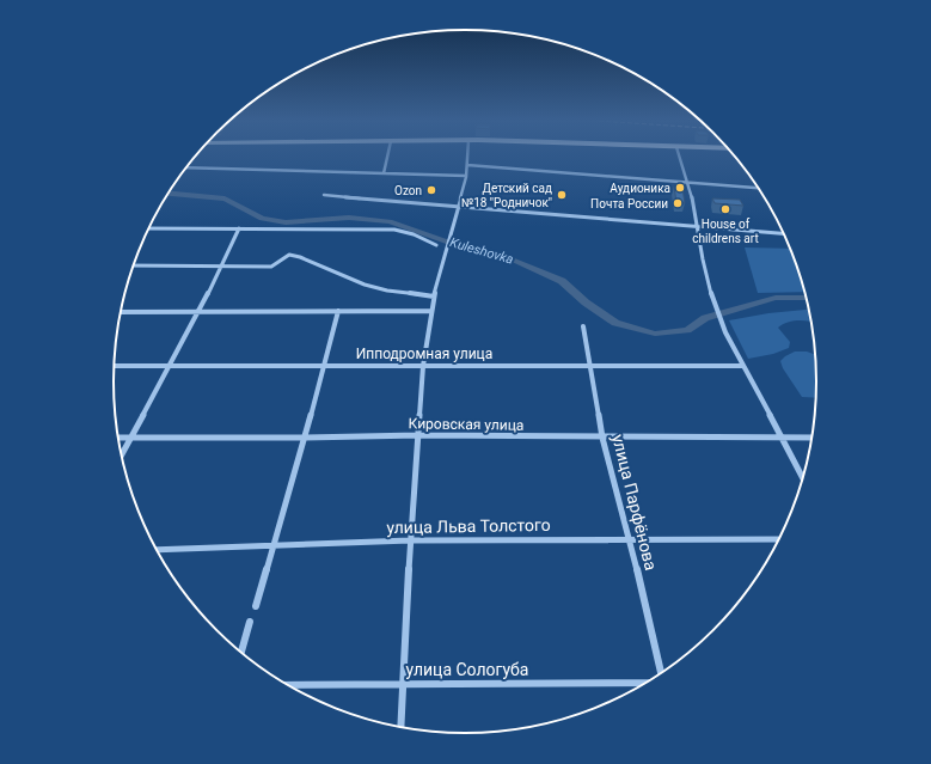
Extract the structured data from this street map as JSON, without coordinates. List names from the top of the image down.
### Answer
{
  "streets": {
    "street": [
      "Ипподромная улица",
      "Кировская улица",
      "улица Парфёнова",
      "улица Льва Толстого",
      "улица Сологуба"
    ]
  },
  "crossings": [
    ["Ипподромная улица", "улица Парфёнова"],
    ["Кировская улица", "улица Парфёнова"],
    ["улица Парфёнова", "улица Льва Толстого"]
  ],
  "water": ["Kuleshovka"],
  "places": [
    "Аудионика",
    "Ozon",
    "Детский сад №18 \"Родничок\"",
    "Почта России",
    "House of childrens art"
  ]
}
